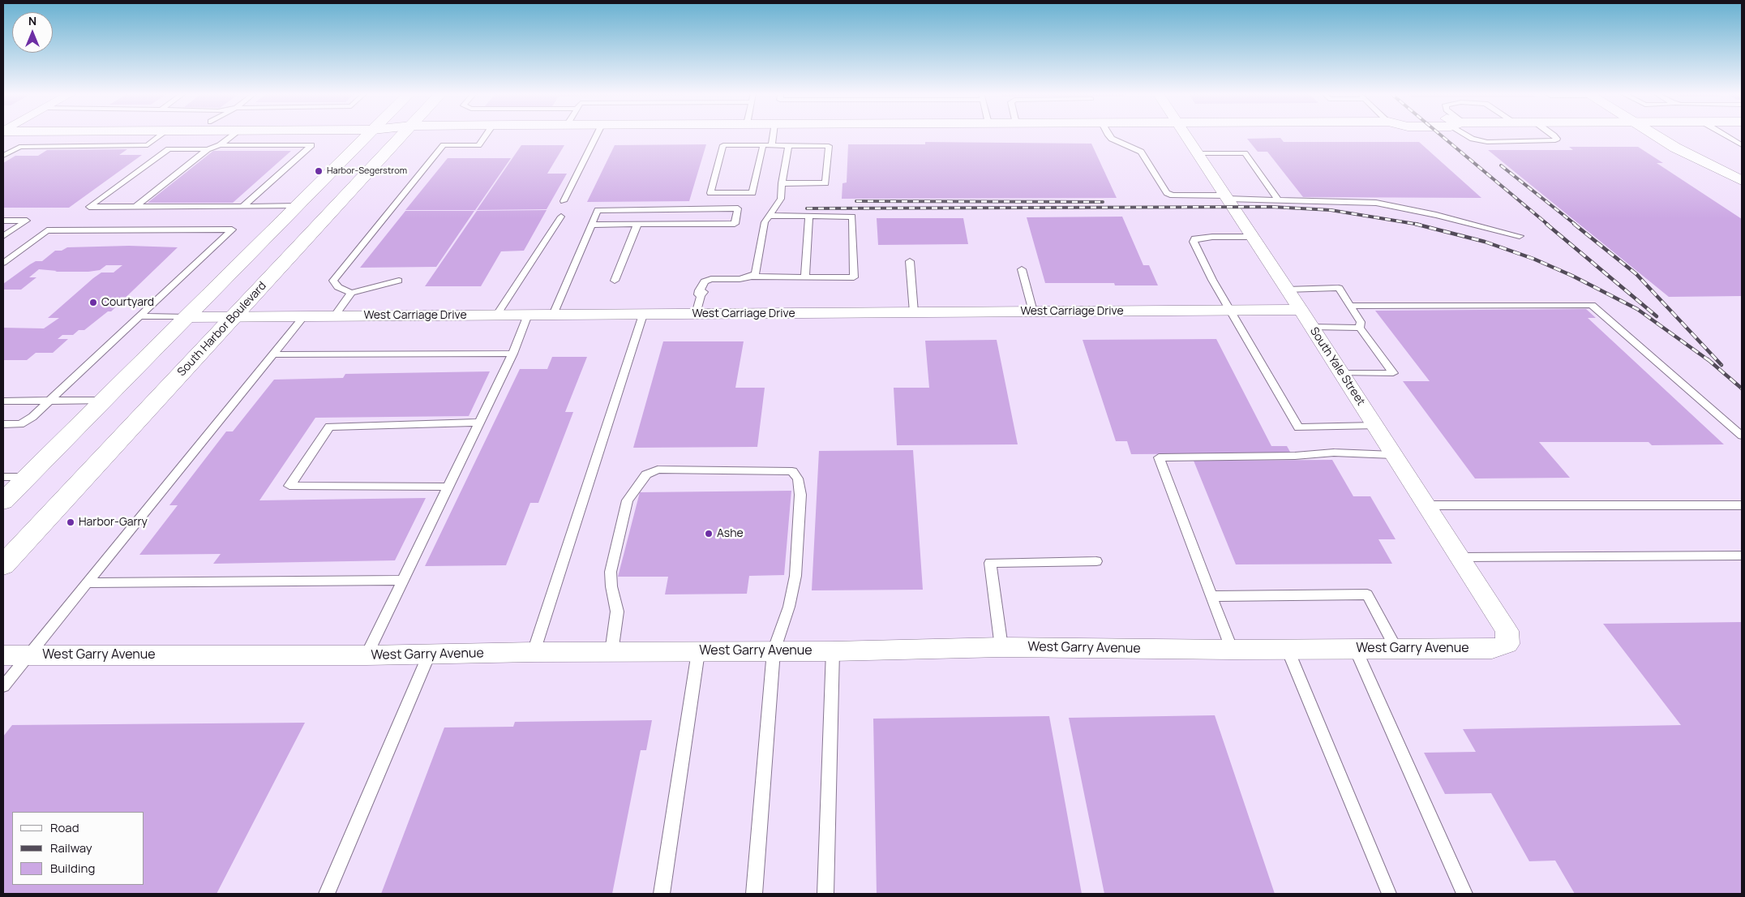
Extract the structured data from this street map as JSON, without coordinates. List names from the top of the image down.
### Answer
{
  "streets": {
    "main road": ["South Harbor Boulevard"],
    "street": ["West Carriage Drive", "South Yale Street", "West Garry Avenue"]
  },
  "crossings": [
    ["West Carriage Drive", "South Harbor Boulevard"],
    ["West Carriage Drive", "South Yale Street"],
    ["South Yale Street", "West Garry Avenue"]
  ],
  "places": [
    "Harbor-Segerstrom",
    "Courtyard",
    "Harbor-Garry",
    "Ashe"
  ],
  "legend": ["Road", "Railway", "Building"],
  "north": "top"
}
